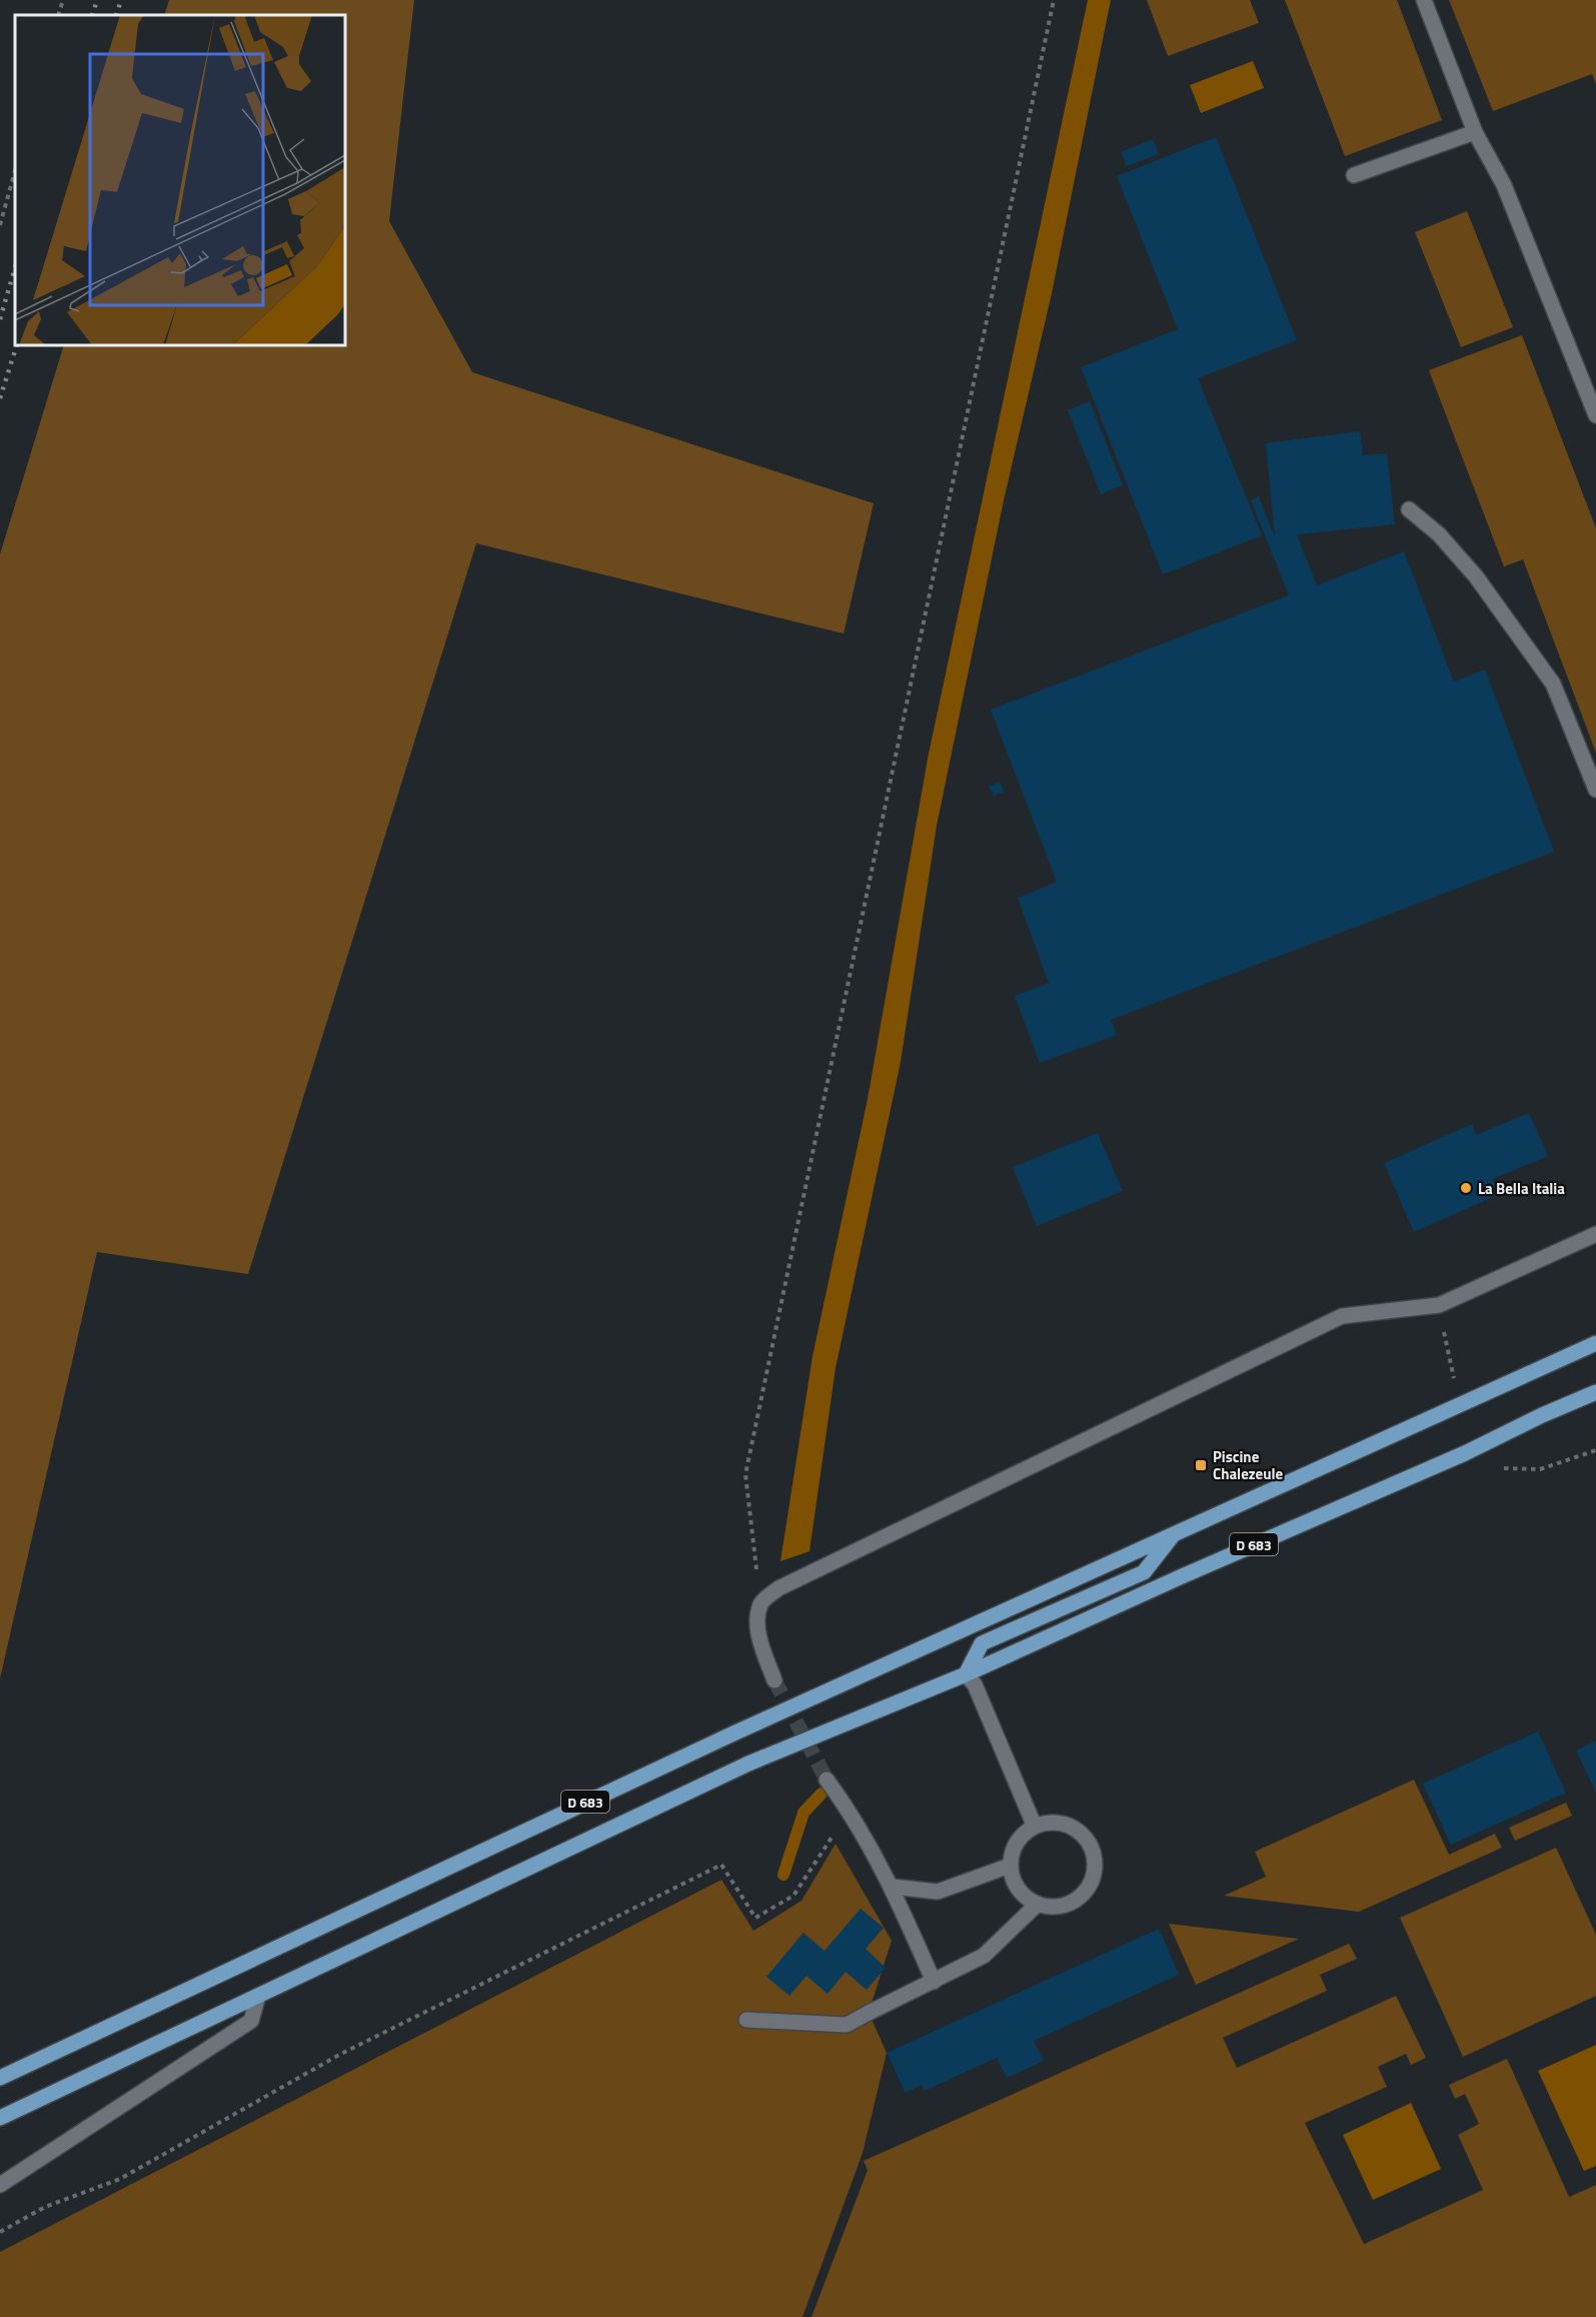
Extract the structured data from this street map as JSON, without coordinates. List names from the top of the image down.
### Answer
{
  "streets": {
    "main road": ["D 683"]
  },
  "places": {
    "other": ["La Bella Italia"],
    "transit": ["Piscine Chalezeule"]
  }
}
